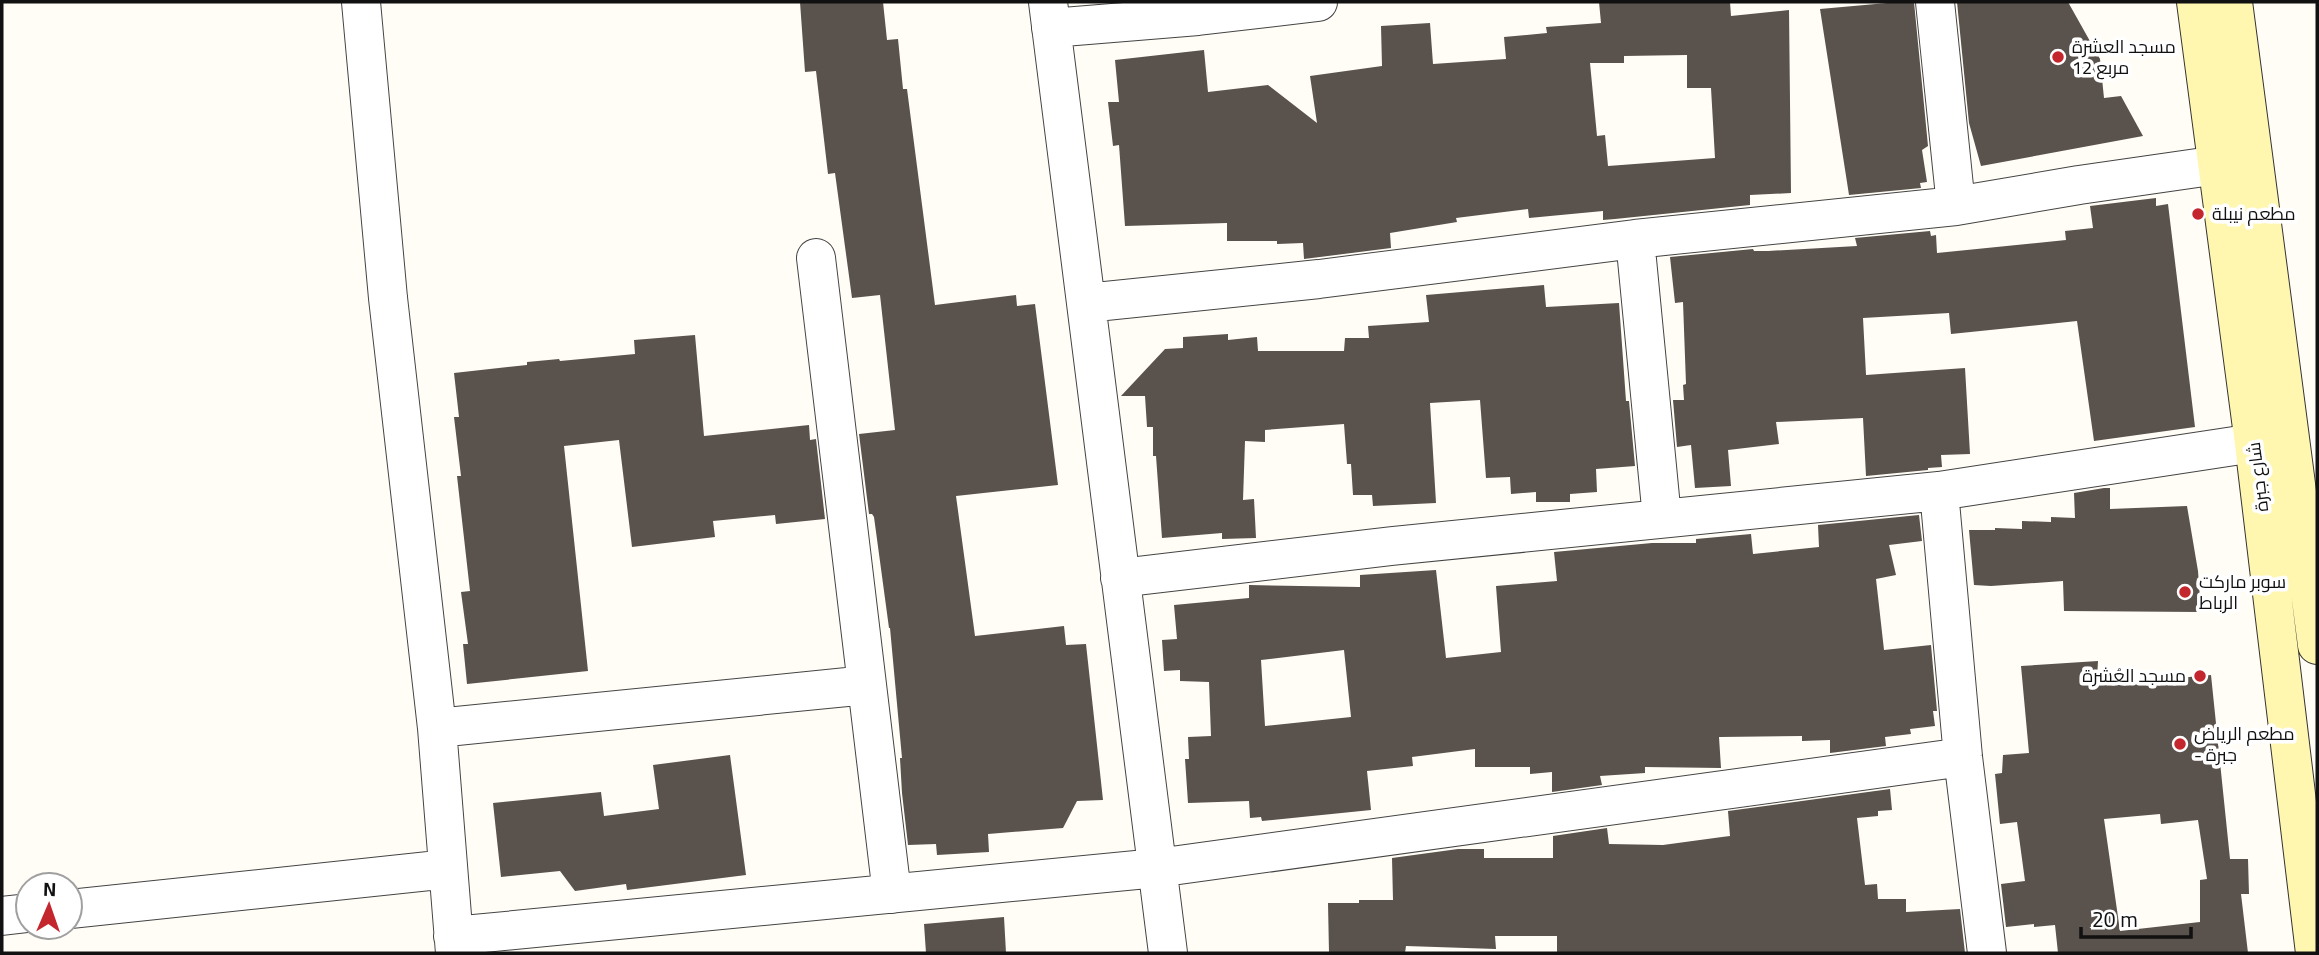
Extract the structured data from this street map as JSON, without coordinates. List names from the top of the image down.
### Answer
{
  "streets": {
    "street": ["شارع جبرة"]
  },
  "places": [
    "مسجد العشرة مربع 12",
    "مطعم نيبلة",
    "سوبر ماركت الرباط",
    "مسجد العُشرة",
    "مطعم الرياض - جبرة"
  ],
  "scale_bar": "20 m",
  "north": "top"
}
